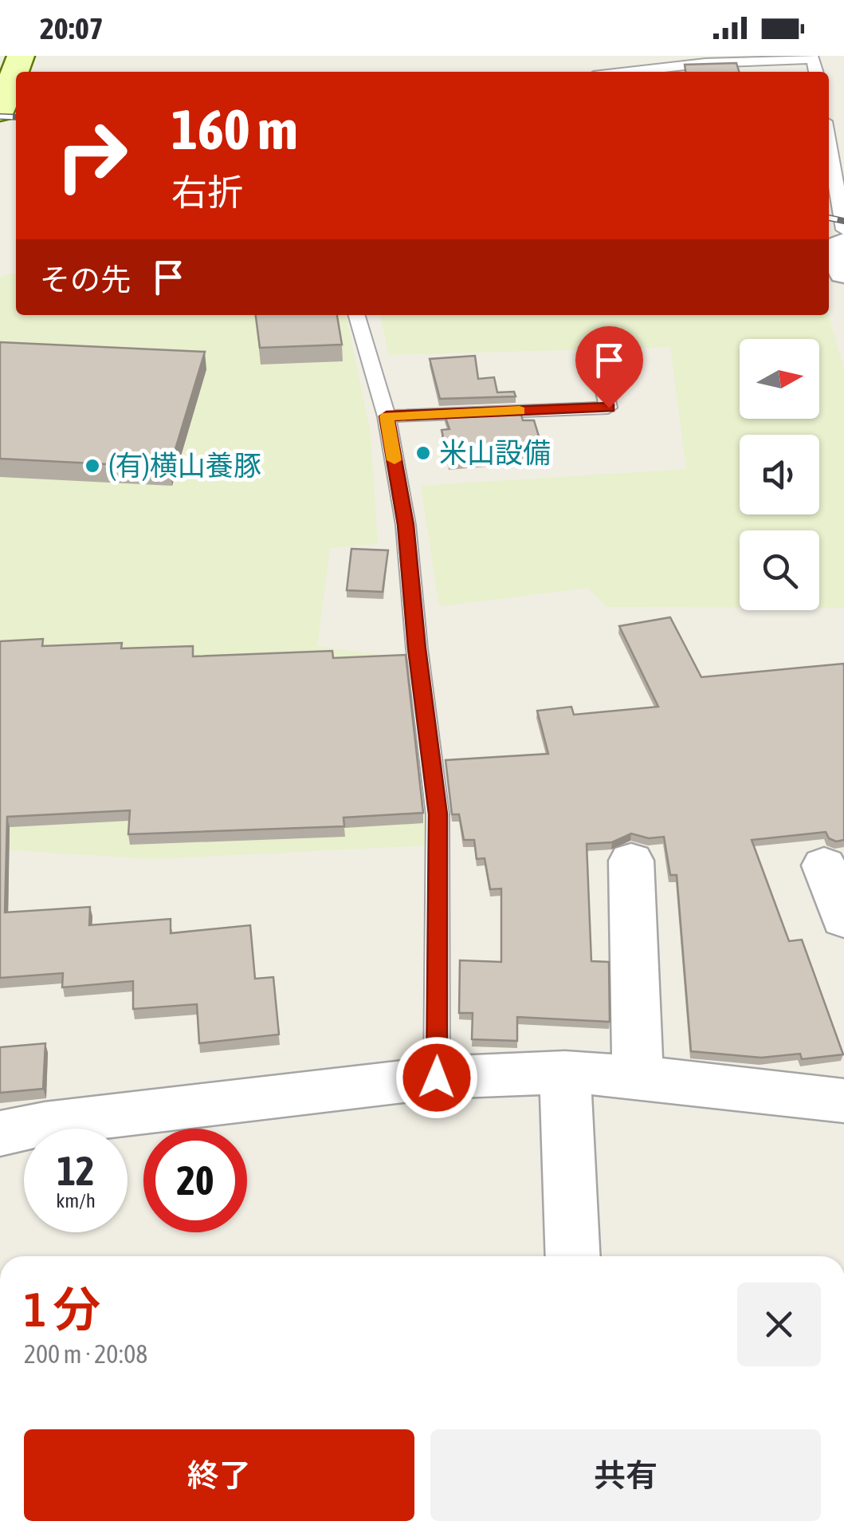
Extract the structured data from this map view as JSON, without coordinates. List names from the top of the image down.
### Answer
{
  "places": ["米山設備", "(有)横山養豚"],
  "north": "right",
  "page": {
    "status": "20:07",
    "turn": ["160 m", "右折"],
    "then": "その先",
    "speed": "12 km/h",
    "limit": "20",
    "heading": ["1 分", "200 m · 20:08"],
    "buttons": ["終了", "共有"]
  }
}
